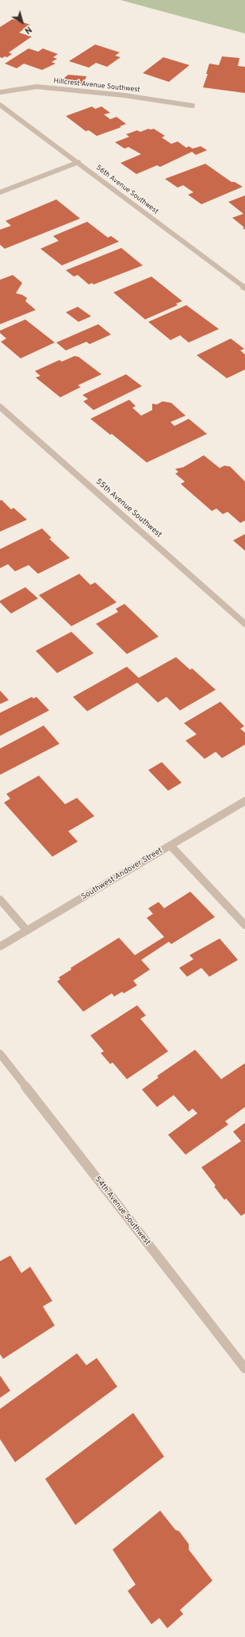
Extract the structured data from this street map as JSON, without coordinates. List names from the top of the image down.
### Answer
{
  "streets": {
    "street": [
      "Hillcrest Avenue Southwest",
      "56th Avenue Southwest",
      "55th Avenue Southwest",
      "Southwest Andover Street",
      "54th Avenue Southwest"
    ]
  },
  "north": "bottom right"
}
